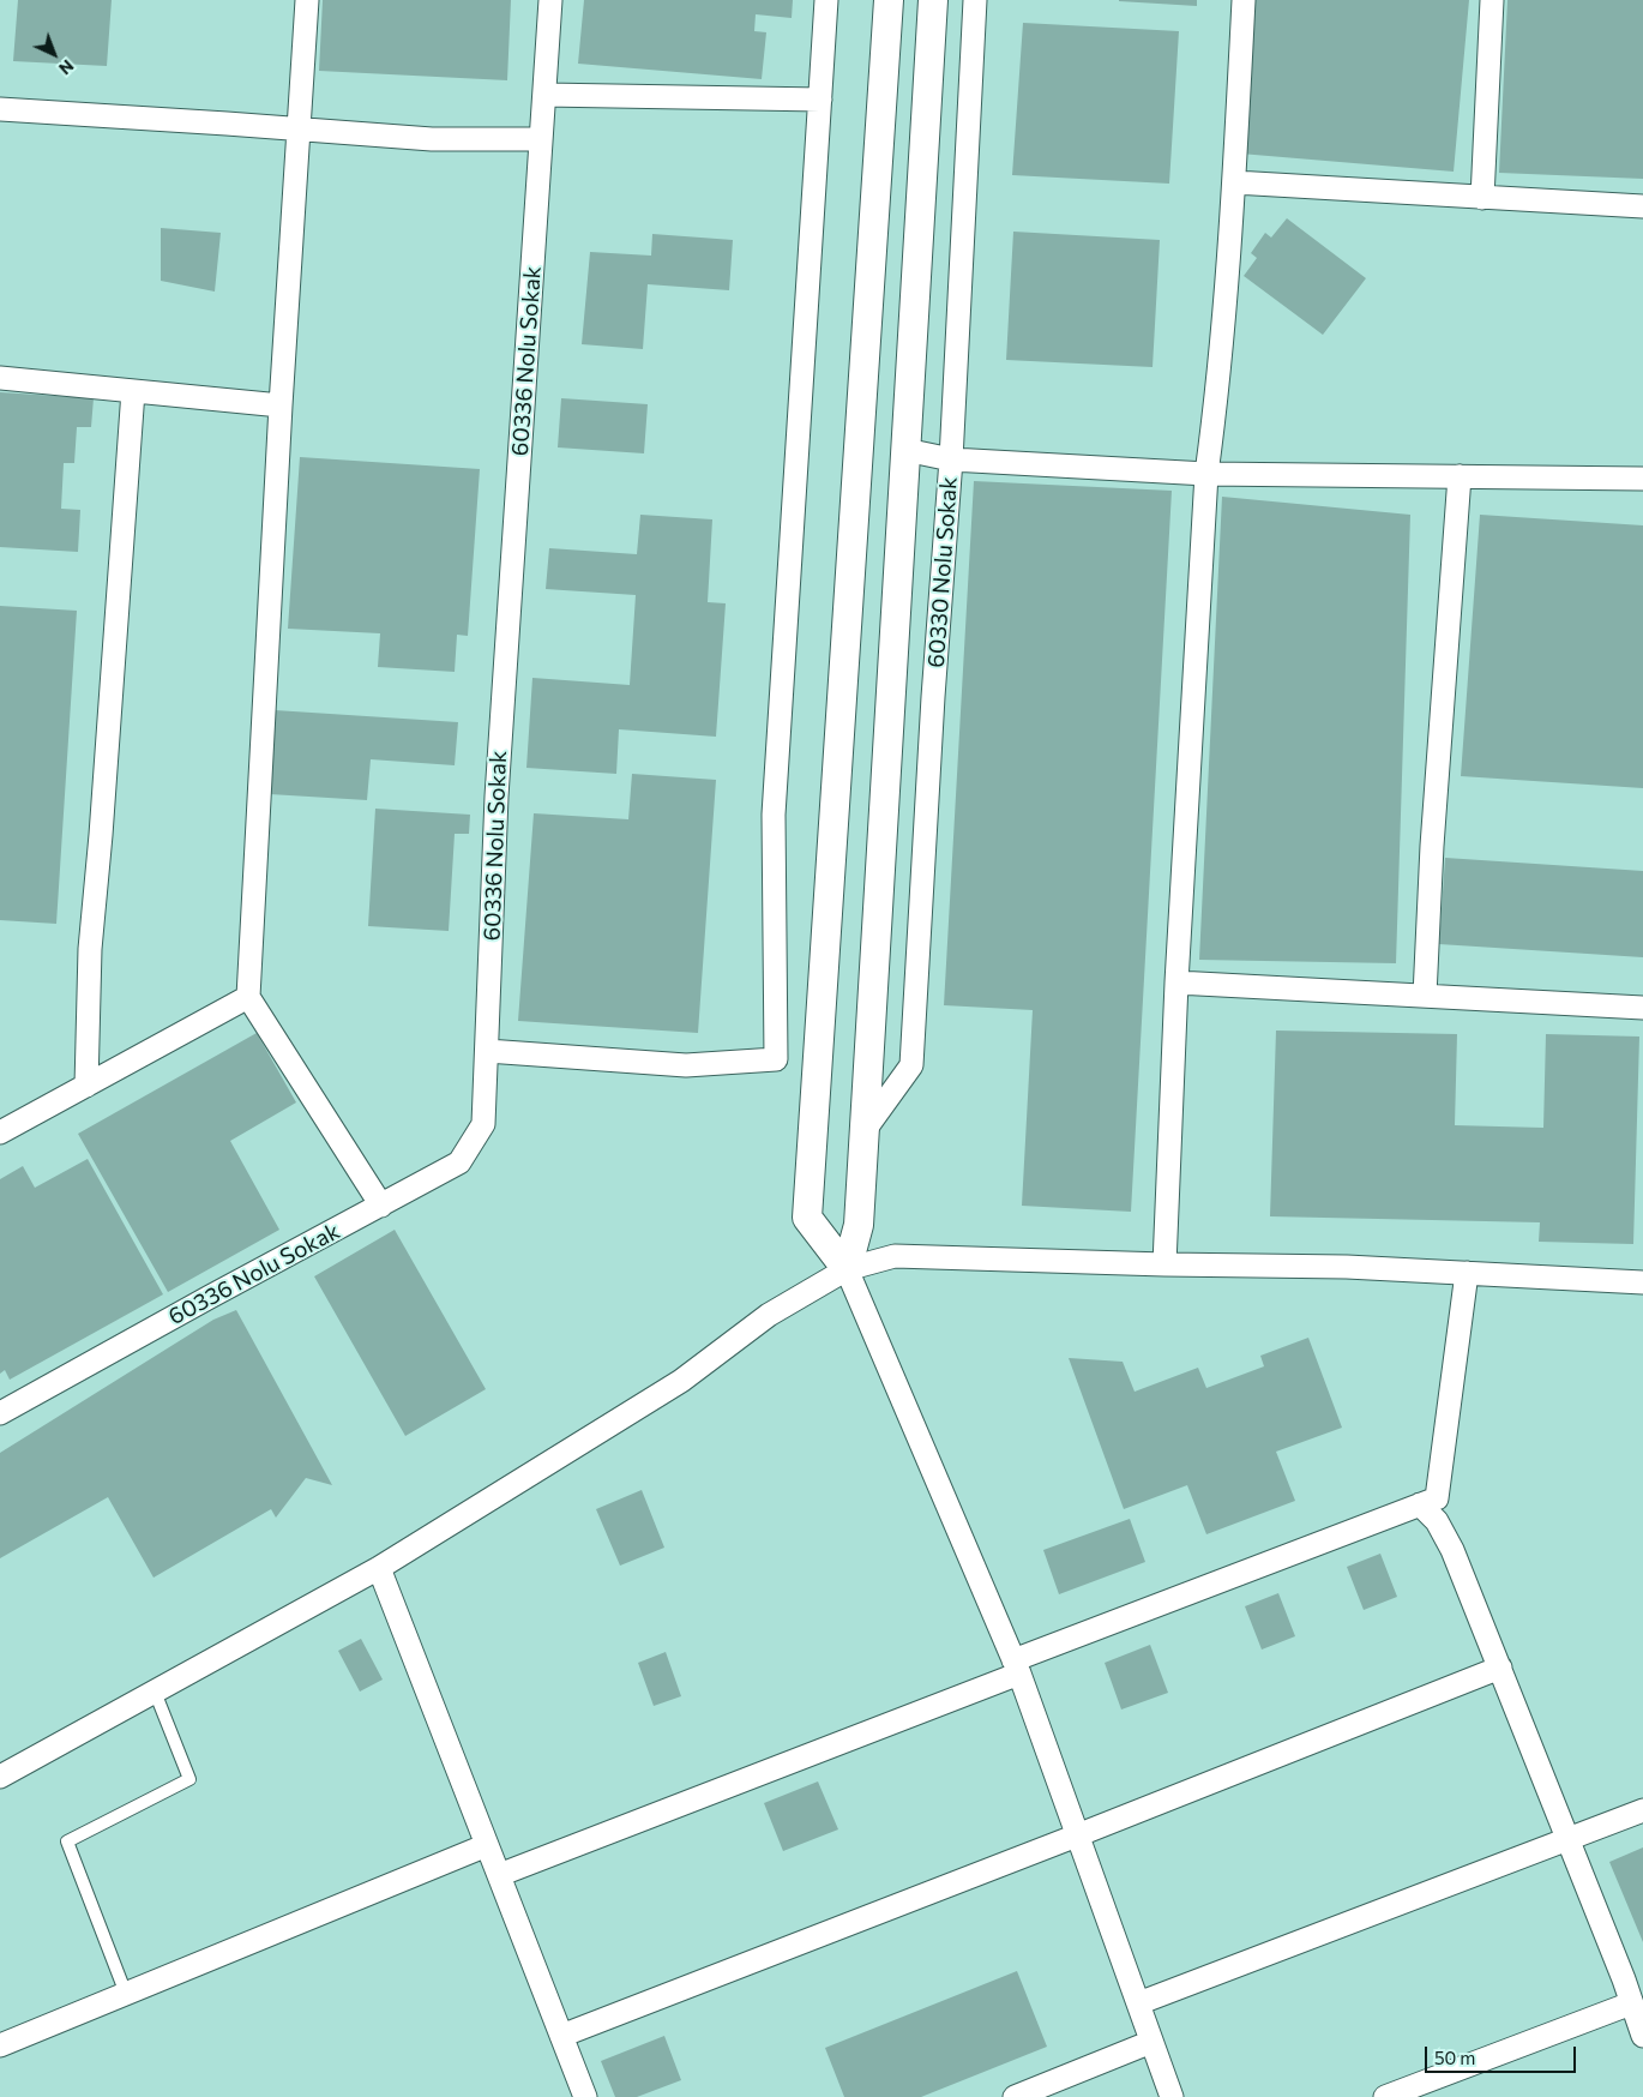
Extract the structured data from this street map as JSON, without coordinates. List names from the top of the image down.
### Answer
{
  "streets": {
    "street": ["60336 Nolu Sokak", "60330 Nolu Sokak"]
  },
  "scale_bar": "50 m",
  "north": "bottom right"
}
